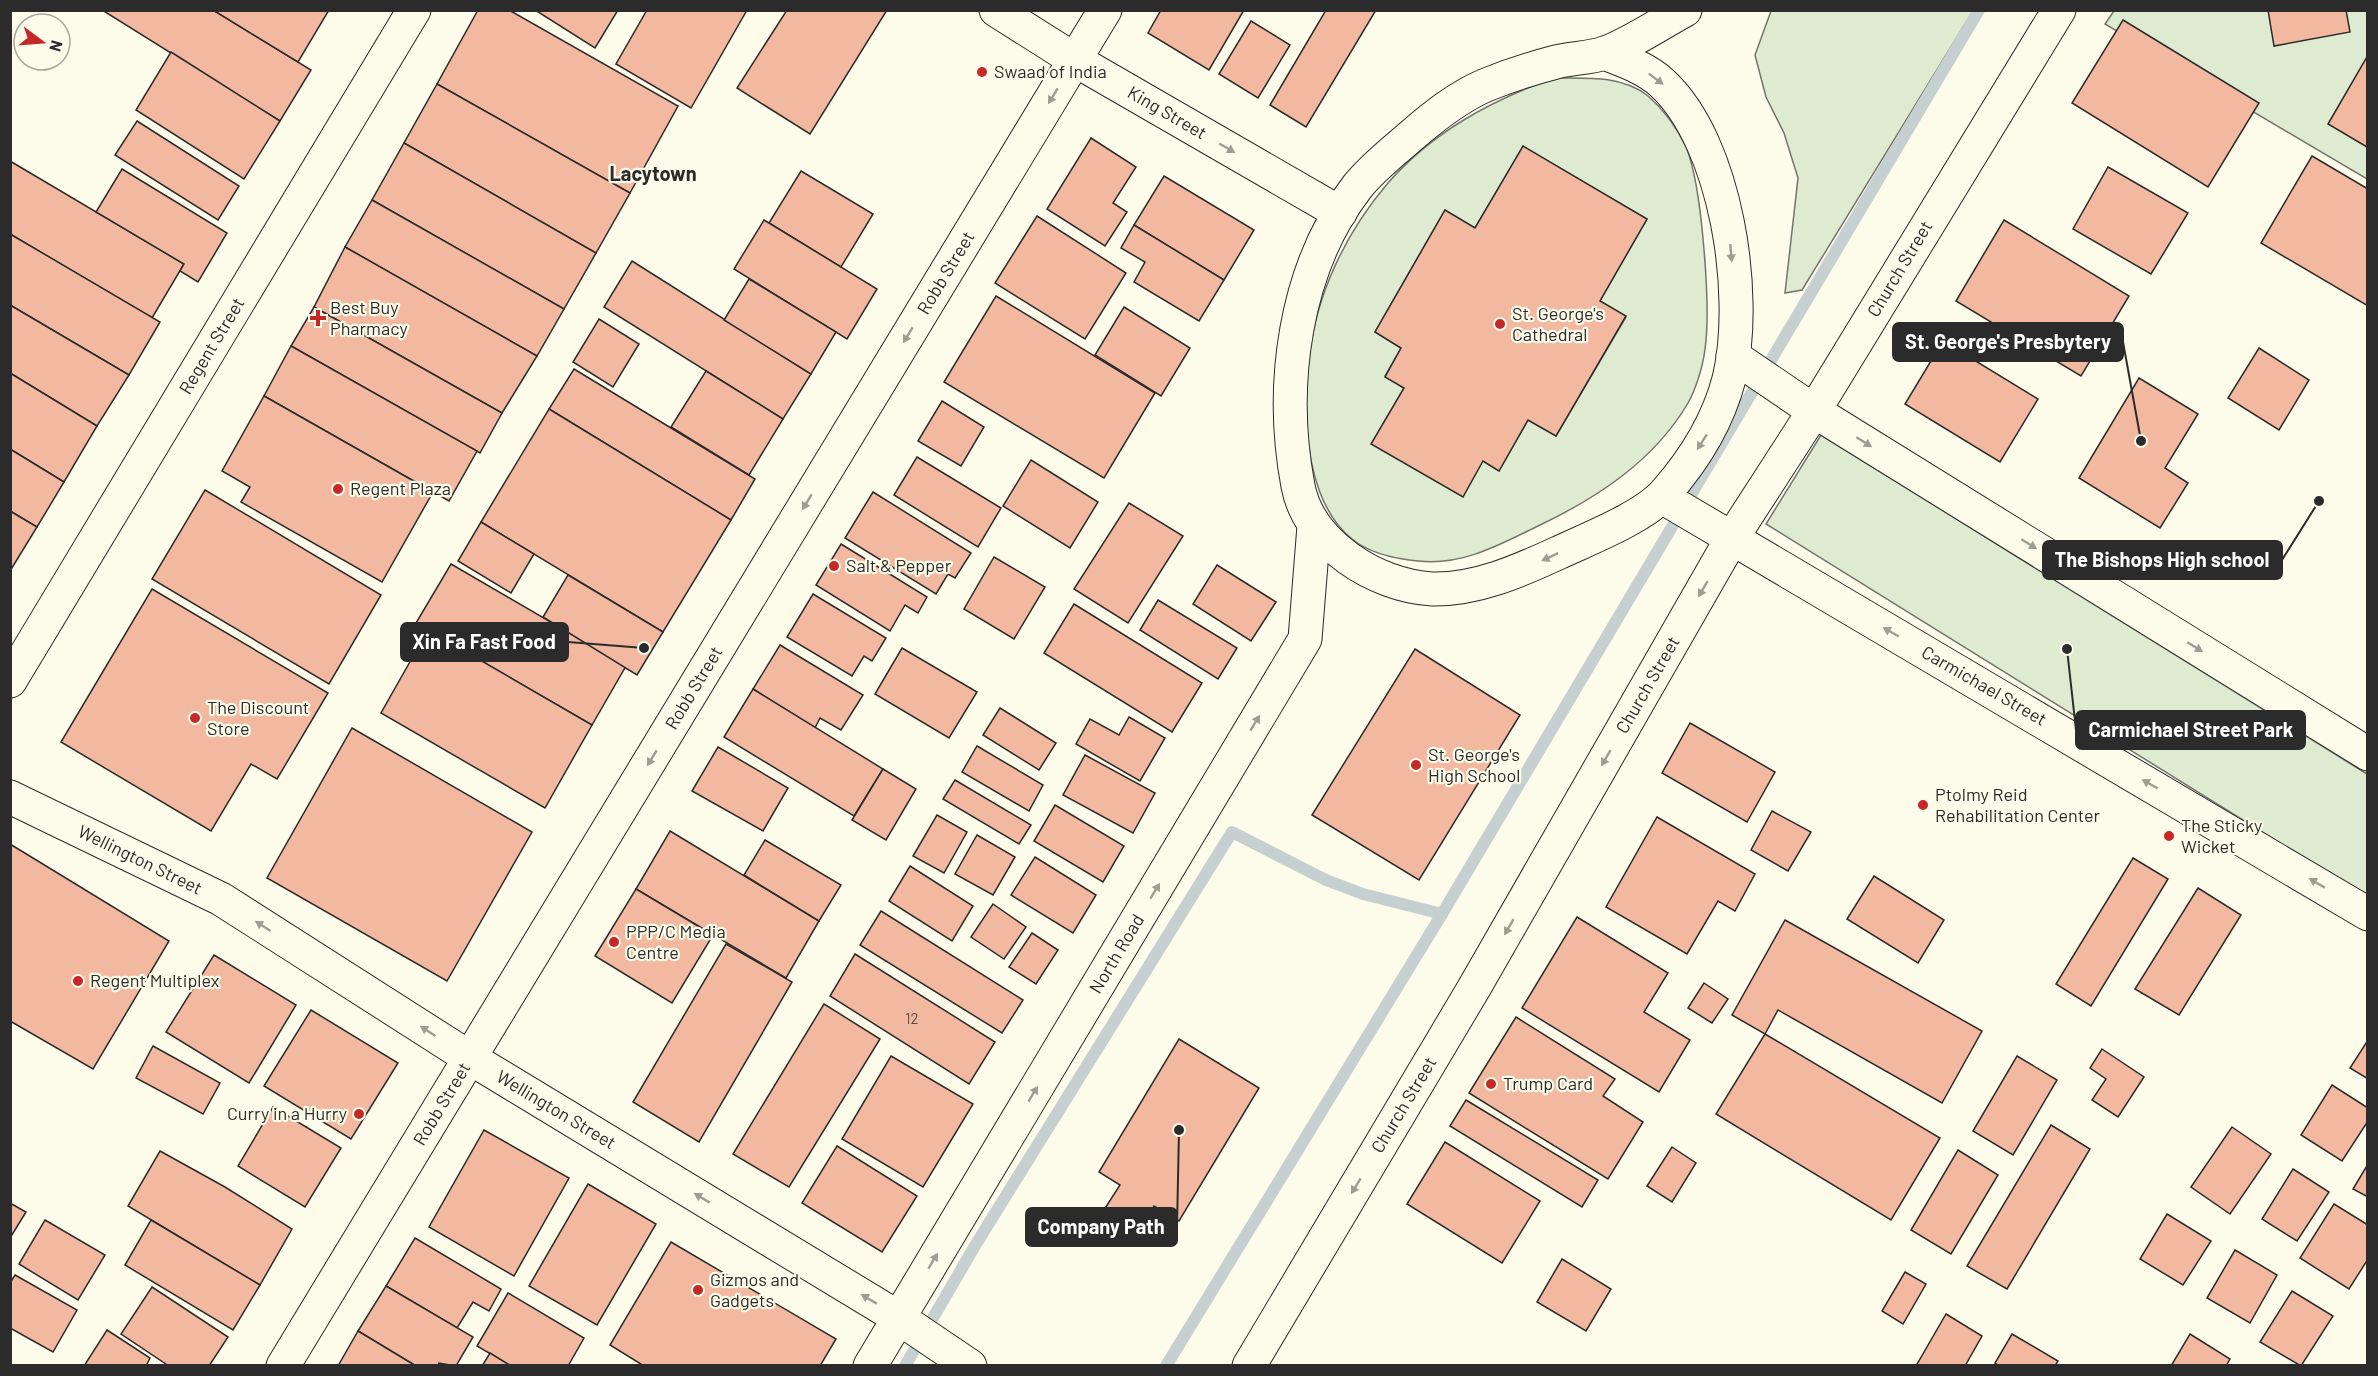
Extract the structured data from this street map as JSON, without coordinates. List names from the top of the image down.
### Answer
{
  "streets": {
    "street": [
      "King Street",
      "Church Street",
      "Robb Street",
      "Regent Street",
      "Carmichael Street",
      "Wellington Street",
      "North Road"
    ]
  },
  "crossings": [
    ["King Street", "Robb Street"],
    ["Church Street", "Carmichael Street"],
    ["Robb Street", "Wellington Street"],
    ["Wellington Street", "North Road"]
  ],
  "one_way": [
    "King Street",
    "Church Street",
    "Robb Street",
    "Wellington Street",
    "North Road"
  ],
  "districts": ["Lacytown"],
  "places": {
    "other": [
      "Swaad of India",
      "St. George's Cathedral",
      "St. George's Presbytery",
      "Regent Plaza",
      "The Bishops High school",
      "Salt & Pepper",
      "Xin Fa Fast Food",
      "Carmichael Street Park",
      "The Discount Store",
      "St. George's High School",
      "Ptolmy Reid Rehabilitation Center",
      "The Sticky Wicket",
      "PPP/C Media Centre",
      "Regent Multiplex",
      "Trump Card",
      "Curry in a Hurry",
      "Company Path",
      "Gizmos and Gadgets"
    ],
    "health": ["Best Buy Pharmacy"]
  },
  "house_numbers": ["12"],
  "north": "right"
}
